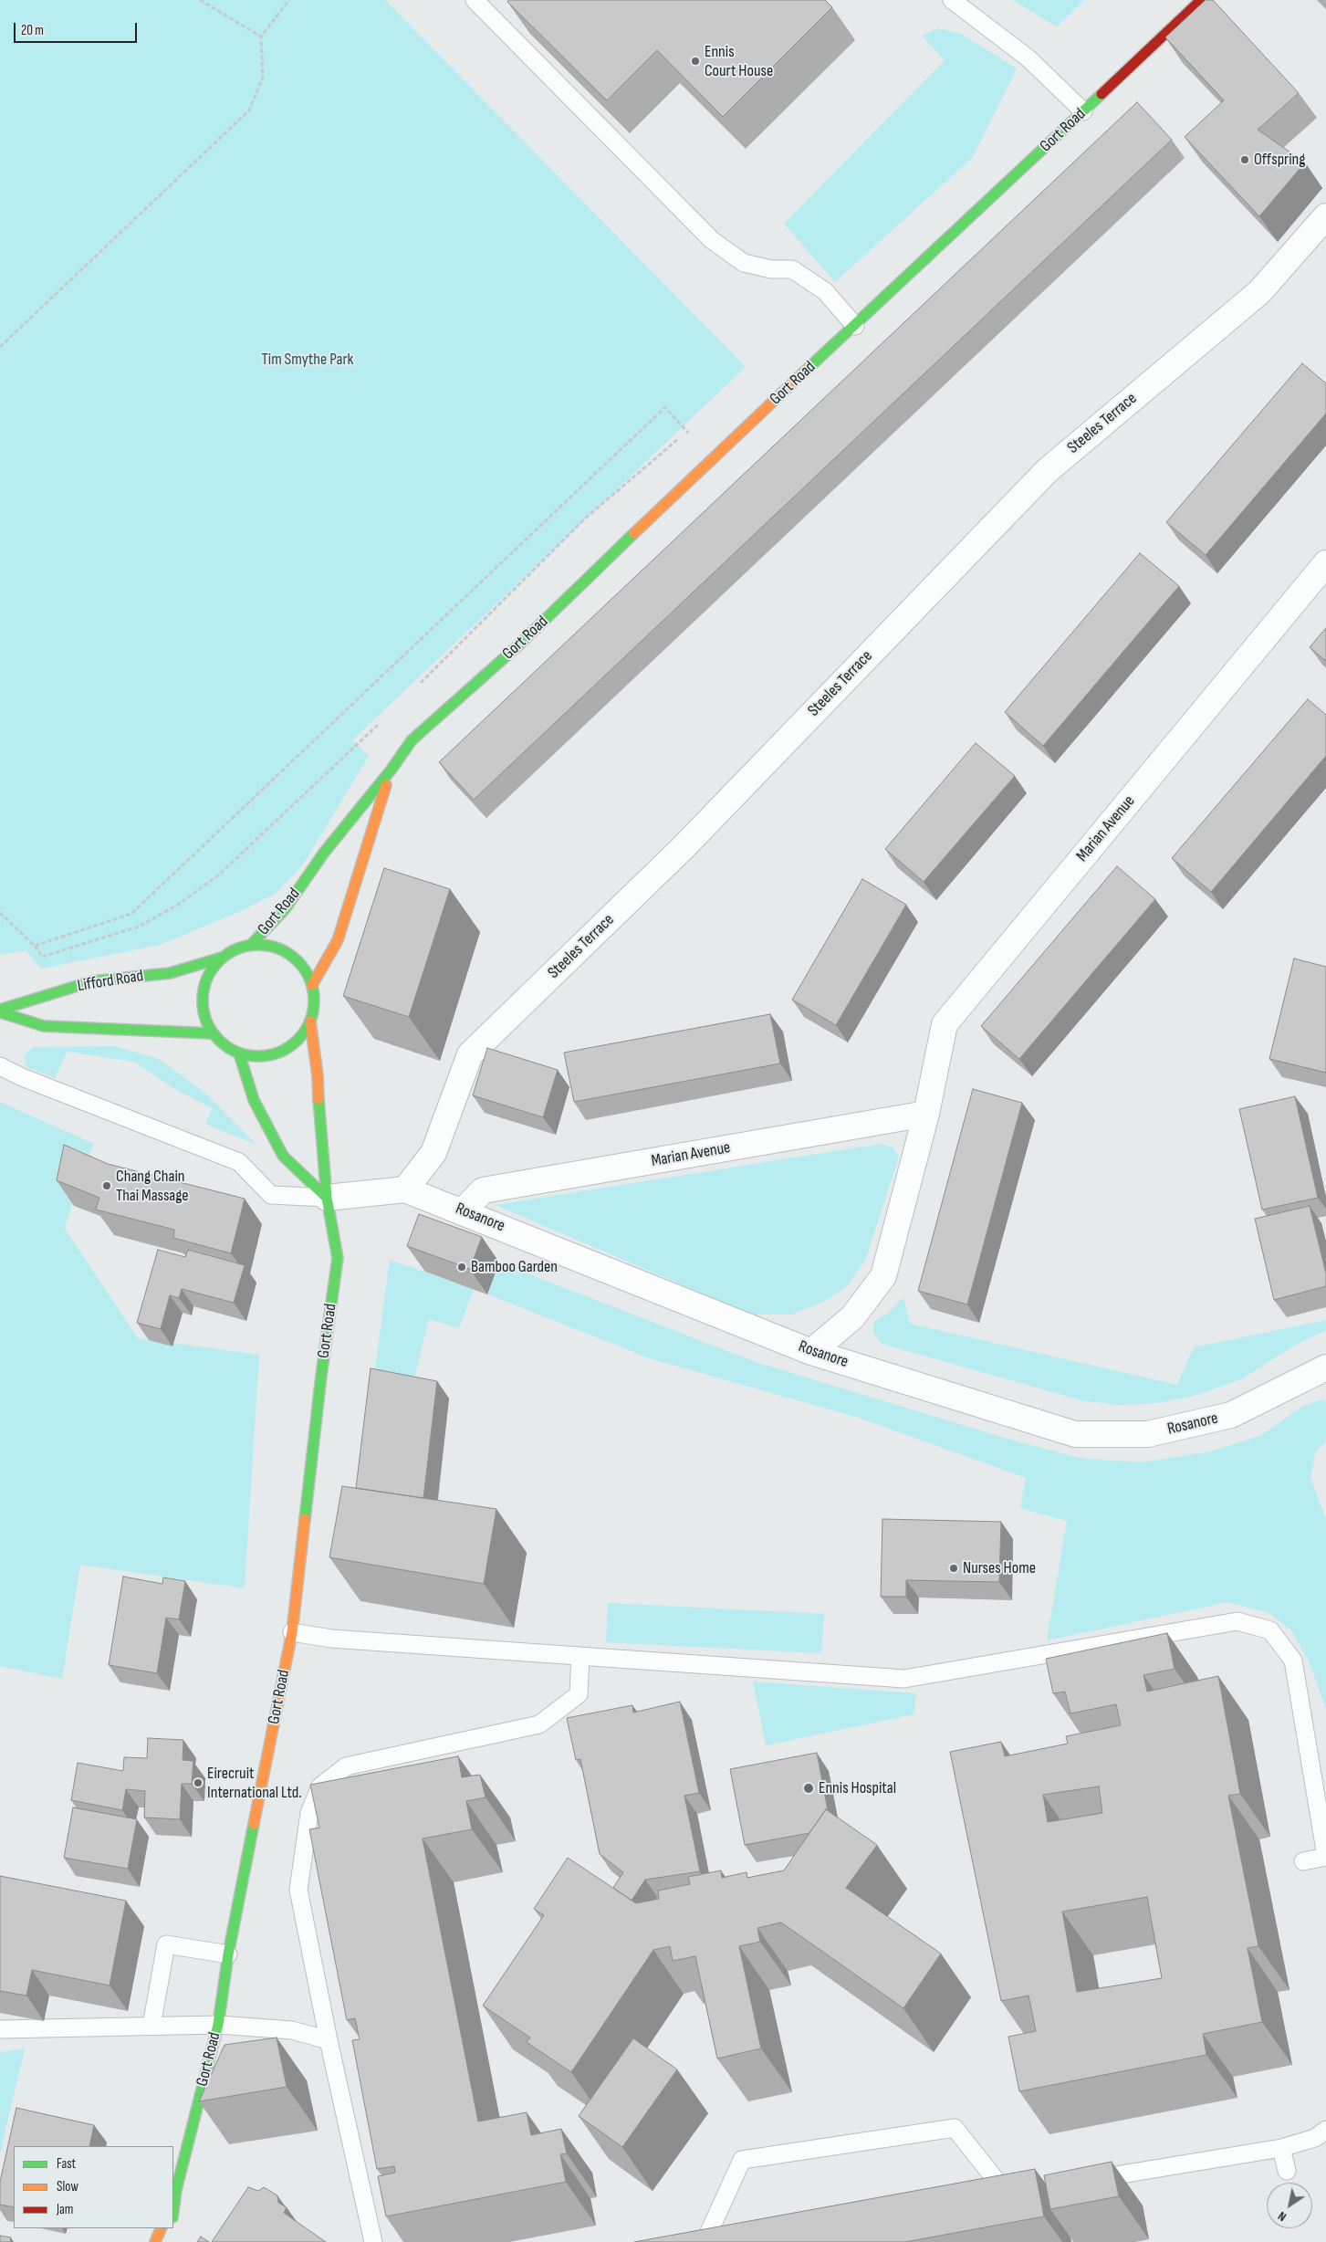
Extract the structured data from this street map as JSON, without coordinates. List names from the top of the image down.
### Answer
{
  "streets": {
    "main road": ["Gort Road", "Lifford Road"],
    "street": ["Steeles Terrace", "Marian Avenue", "Rosanore"]
  },
  "crossings": [
    ["Gort Road", "Lifford Road"],
    ["Gort Road", "Rosanore"],
    ["Steeles Terrace", "Rosanore"],
    ["Marian Avenue", "Rosanore"]
  ],
  "parks": ["Tim Smythe Park"],
  "places": [
    "Ennis Court House",
    "Offspring",
    "Chang Chain Thai Massage",
    "Bamboo Garden",
    "Nurses Home",
    "Eirecruit International Ltd.",
    "Ennis Hospital"
  ],
  "legend": ["Fast", "Slow", "Jam"],
  "scale_bar": "20 m",
  "north": "bottom left"
}
